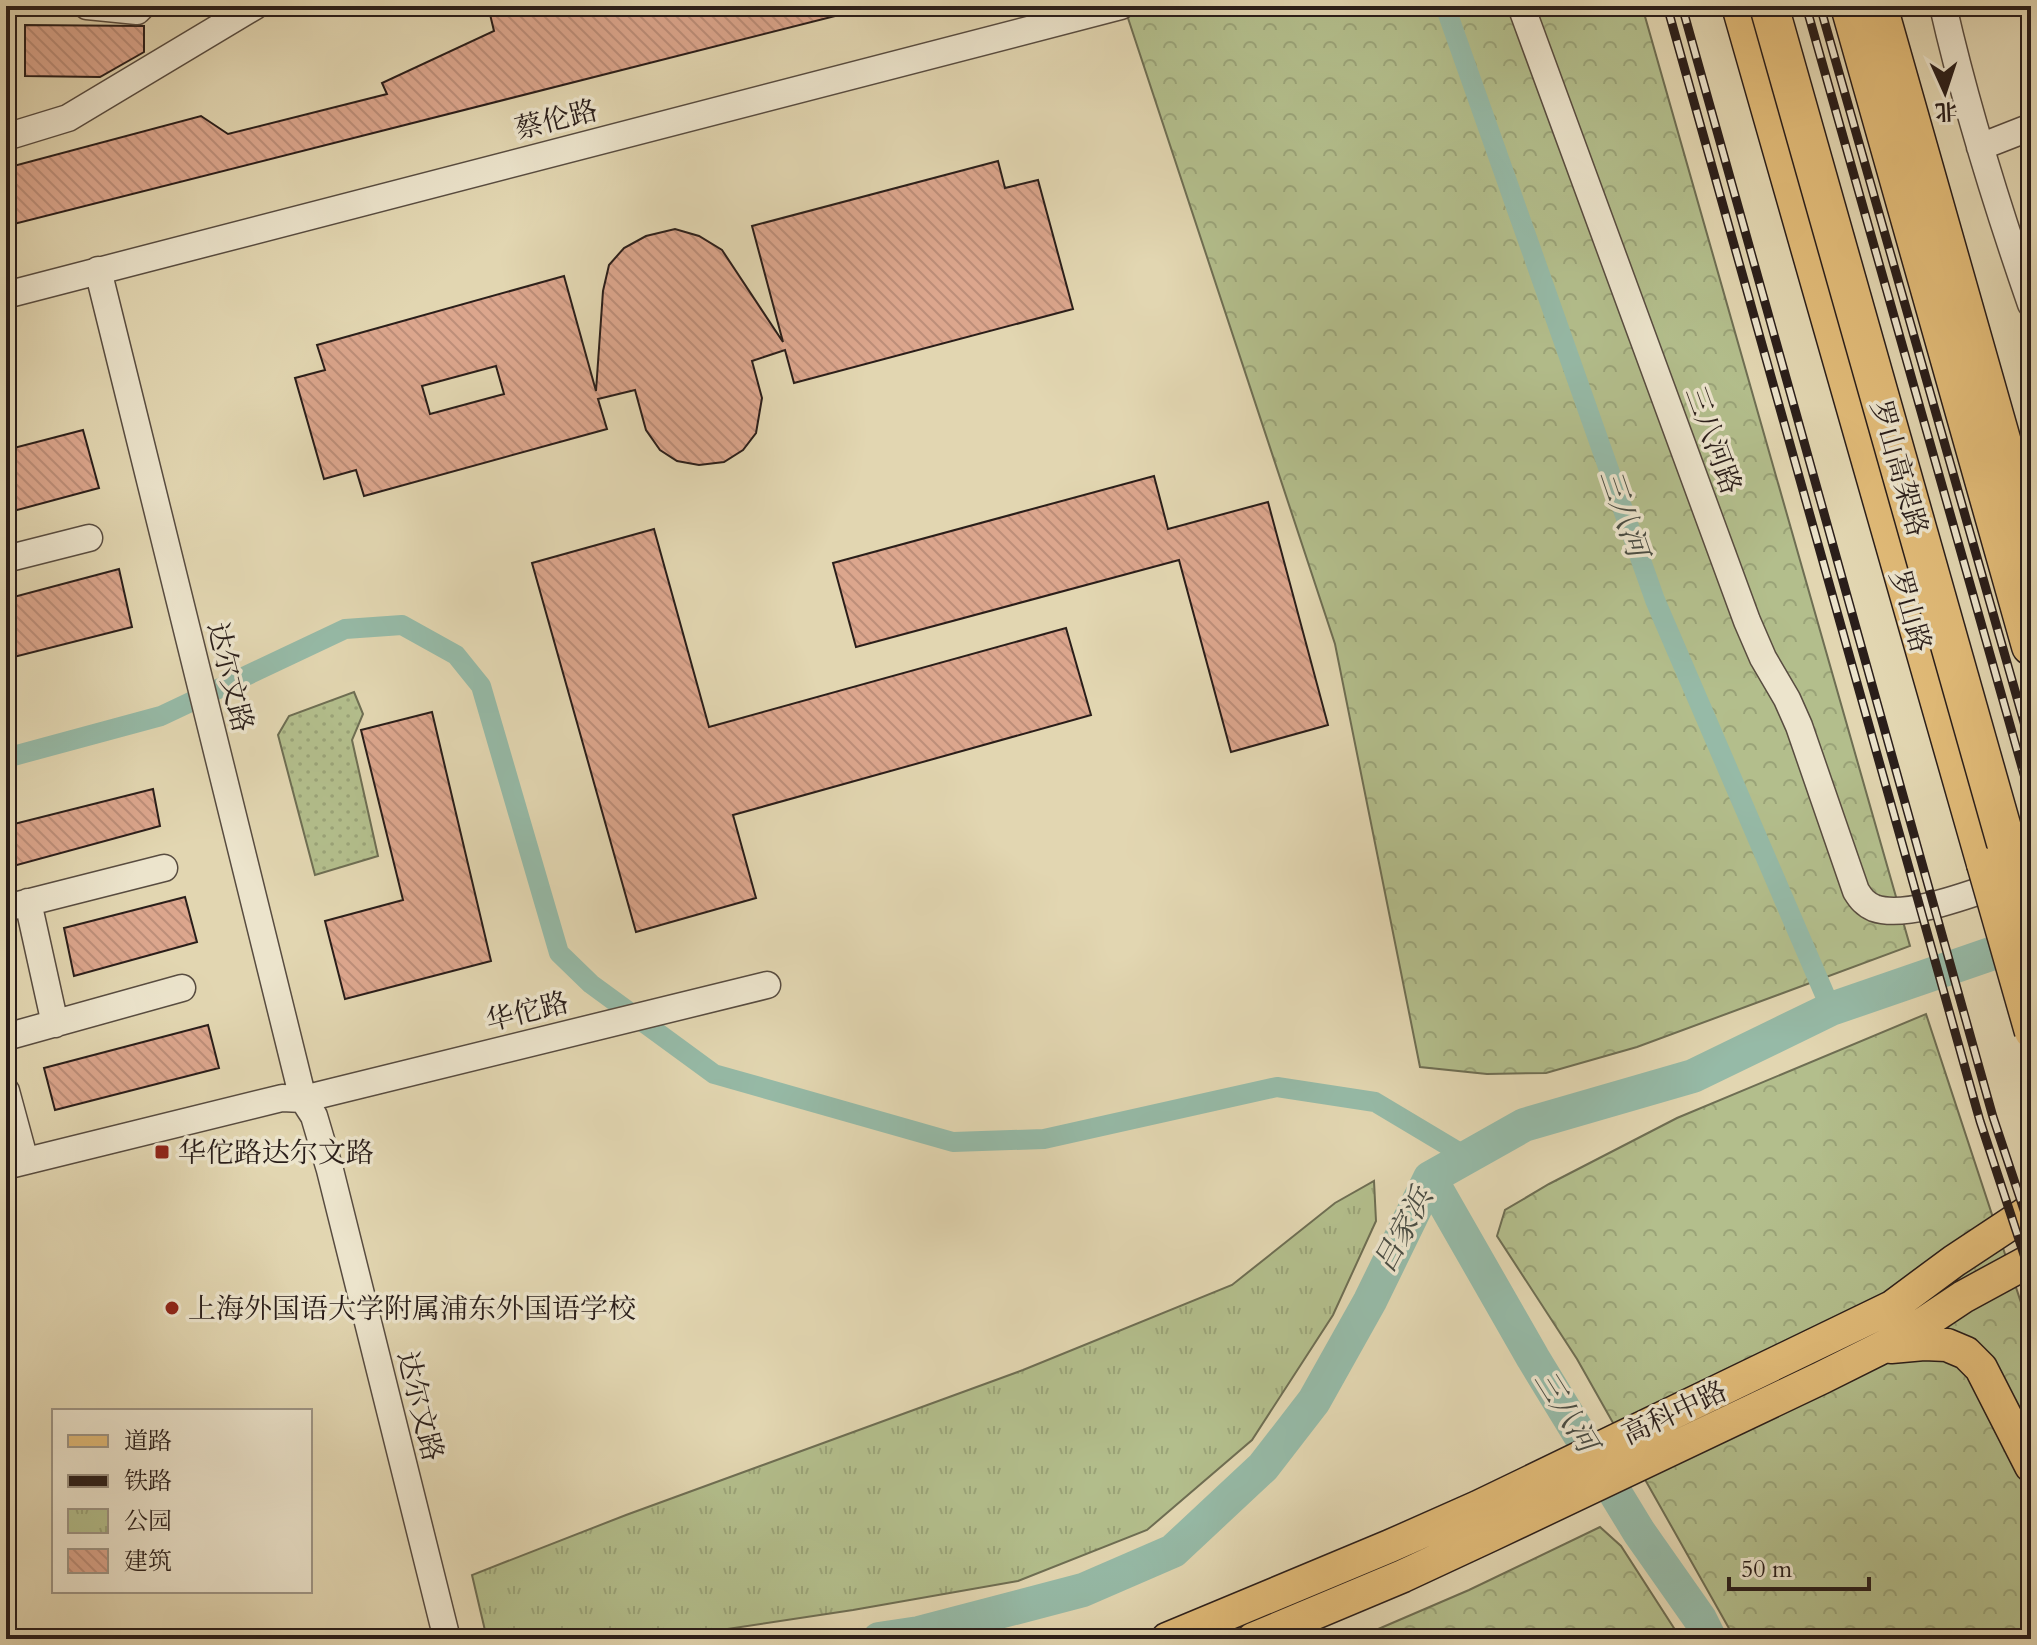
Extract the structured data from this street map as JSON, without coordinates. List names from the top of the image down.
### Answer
{
  "streets": {
    "highway": ["罗山高架路"],
    "main road": ["罗山路", "高科中路"],
    "street": [
      "蔡伦路",
      "三八河路",
      "达尔文路",
      "华佗路"
    ]
  },
  "crossings": [
    ["蔡伦路", "达尔文路"],
    ["达尔文路", "华佗路"]
  ],
  "water": ["三八河", "吕家浜"],
  "places": {
    "transit": ["华佗路达尔文路"],
    "other": ["上海外国语大学附属浦东外国语学校"]
  },
  "legend": [
    "道路",
    "铁路",
    "公园",
    "建筑"
  ],
  "scale_bar": "50 m",
  "north": "bottom"
}
